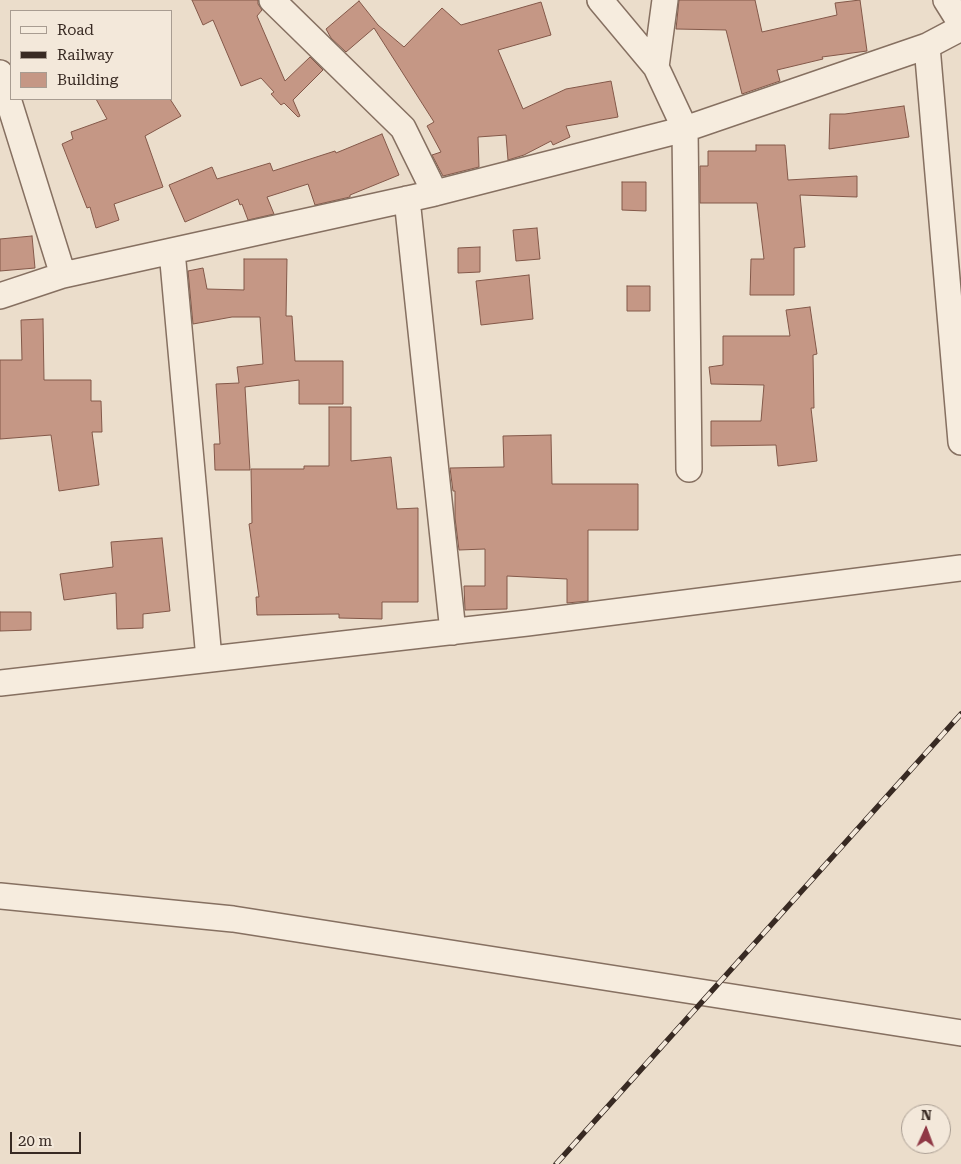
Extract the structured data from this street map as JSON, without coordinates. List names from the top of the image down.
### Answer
{
  "legend": ["Road", "Railway", "Building"],
  "scale_bar": "20 m",
  "north": "top"
}
